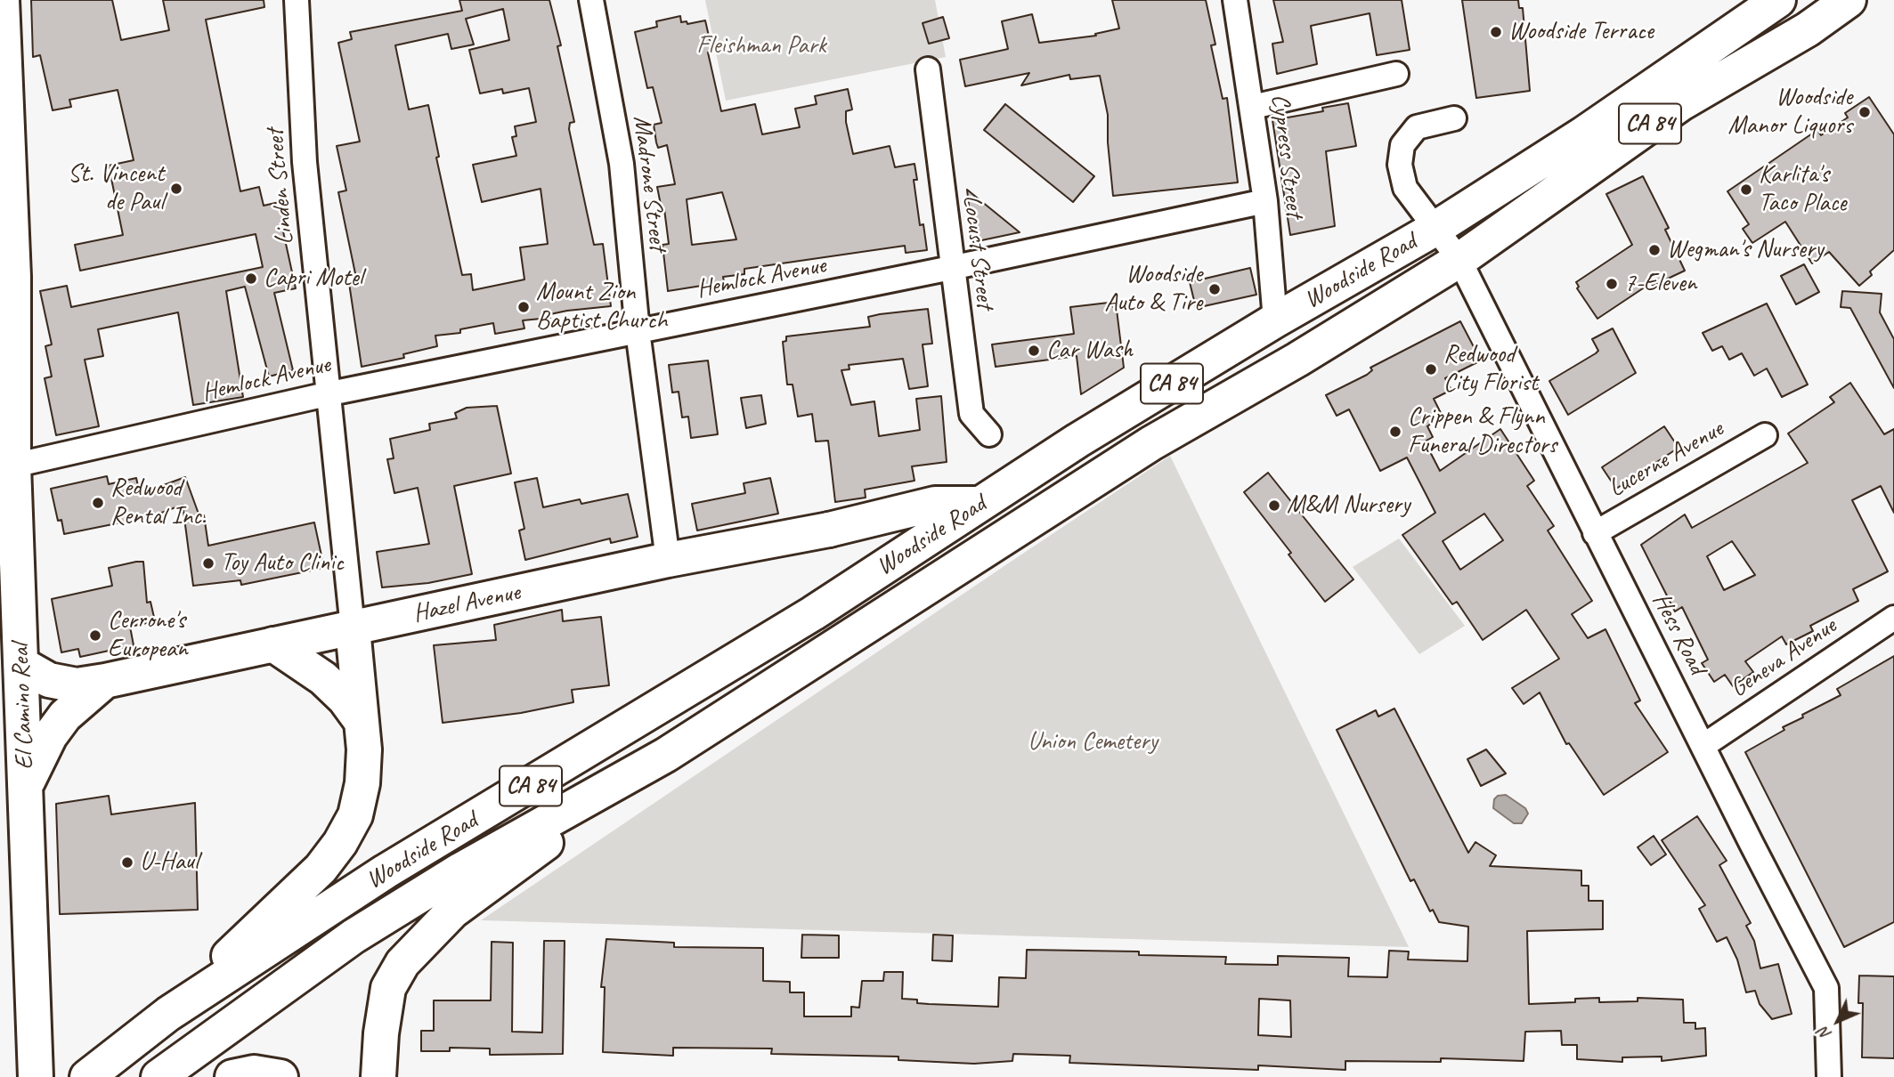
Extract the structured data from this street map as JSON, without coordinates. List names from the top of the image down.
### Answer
{
  "streets": {
    "main road": [
      "CA 84",
      "Woodside Road",
      "Hazel Avenue",
      "El Camino Real"
    ],
    "street": [
      "Cypress Street",
      "Madrone Street",
      "Linden Street",
      "Locust Street",
      "Hemlock Avenue",
      "Lucerne Avenue",
      "Hess Road",
      "Geneva Avenue"
    ]
  },
  "crossings": [
    ["Cypress Street", "Woodside Road"],
    ["Cypress Street", "Hemlock Avenue"],
    ["Madrone Street", "Hemlock Avenue"],
    ["Madrone Street", "Hazel Avenue"],
    ["Linden Street", "Hemlock Avenue"],
    ["Linden Street", "Hazel Avenue"],
    ["Locust Street", "Hemlock Avenue"],
    ["Woodside Road", "Hazel Avenue"],
    ["Woodside Road", "Hess Road"],
    ["Hemlock Avenue", "El Camino Real"],
    ["Lucerne Avenue", "Hess Road"],
    ["Hazel Avenue", "El Camino Real"],
    ["Hess Road", "Geneva Avenue"]
  ],
  "parks": ["Fleishman Park", "Union Cemetery"],
  "places": [
    "Woodside Terrace",
    "Woodside Manor Liquors",
    "St. Vincent de Paul",
    "Karlita's Taco Place",
    "Wegman's Nursery",
    "Capri Motel",
    "7-Eleven",
    "Woodside Auto & Tire",
    "Mount Zion Baptist Church",
    "Car Wash",
    "Redwood City Florist",
    "Crippen & Flynn Funeral Directors",
    "Redwood Rental Inc.",
    "M&M Nursery",
    "Toy Auto Clinic",
    "Cerrone's European",
    "U-Haul"
  ],
  "north": "bottom left"
}
